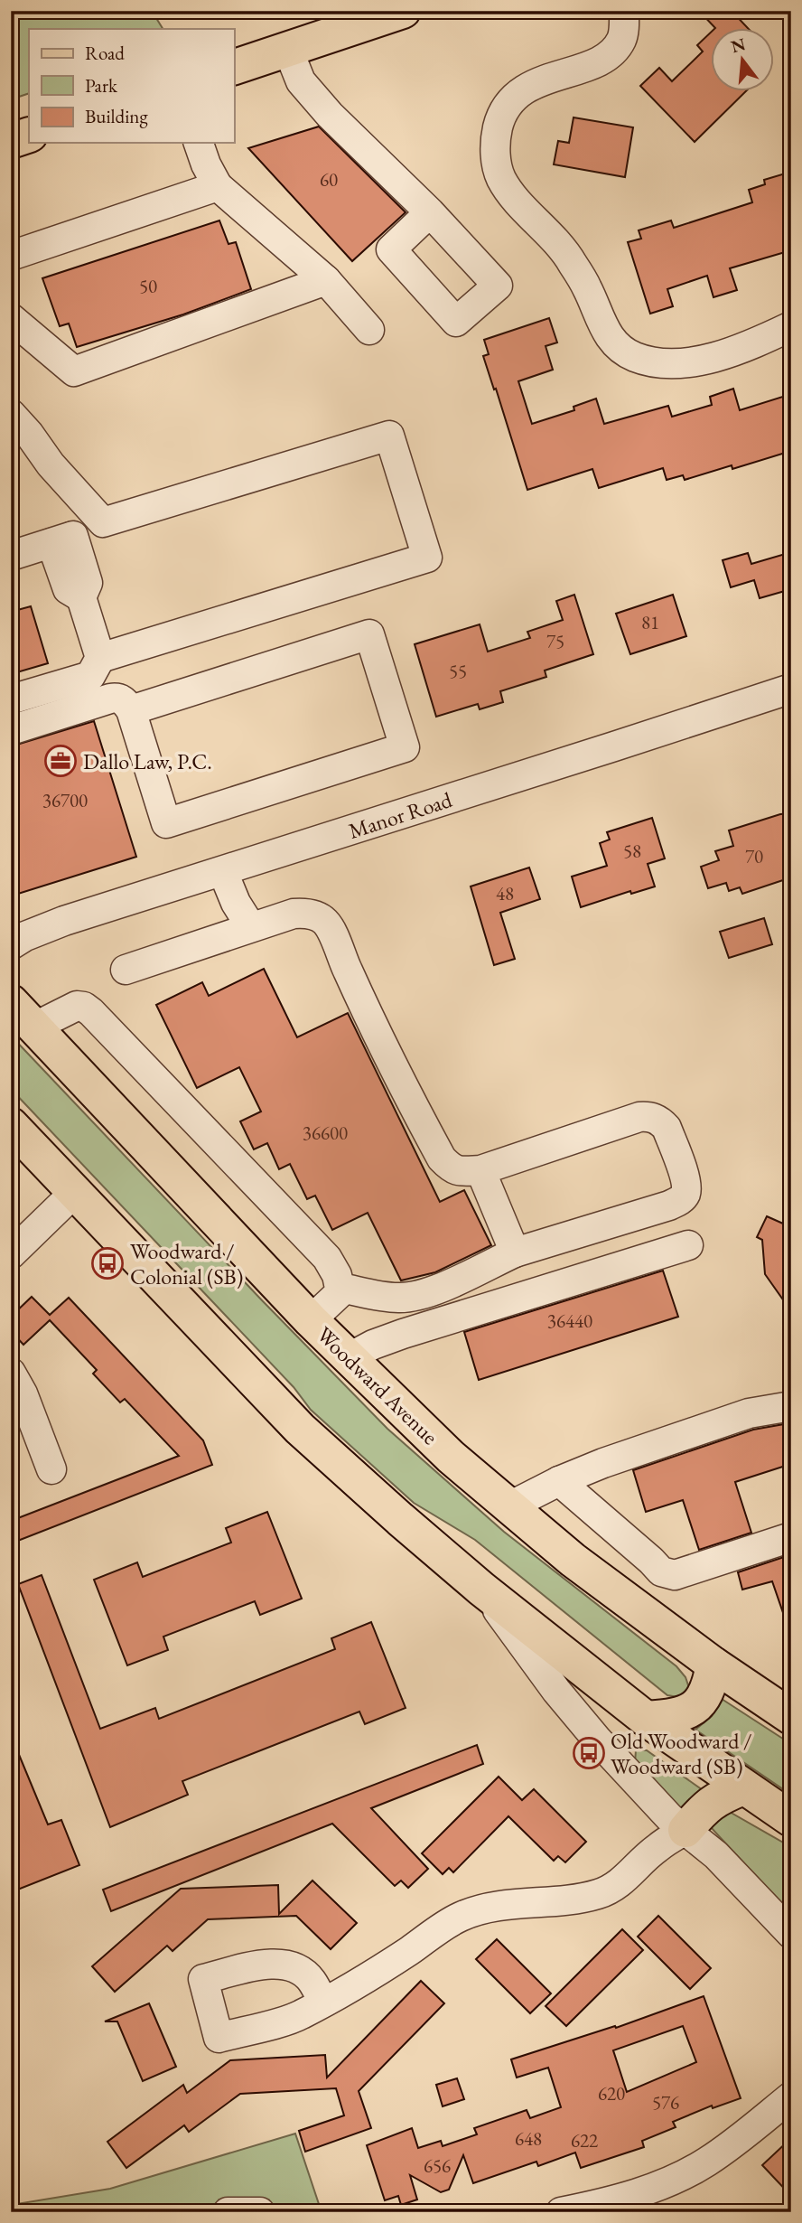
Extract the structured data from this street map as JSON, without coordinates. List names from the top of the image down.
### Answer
{
  "streets": {
    "main road": ["Woodward Avenue"],
    "street": ["Manor Road"]
  },
  "places": {
    "office": ["Dallo Law, P.C."],
    "bus stop": ["Woodward / Colonial (SB)", "Old Woodward / Woodward (SB)"]
  },
  "house_numbers": [
    "60",
    "50",
    "81",
    "75",
    "55",
    "36700",
    "58",
    "70",
    "48",
    "36600",
    "36440",
    "620",
    "576",
    "648",
    "622",
    "656"
  ],
  "legend": ["Road", "Park", "Building"],
  "north": "top"
}
